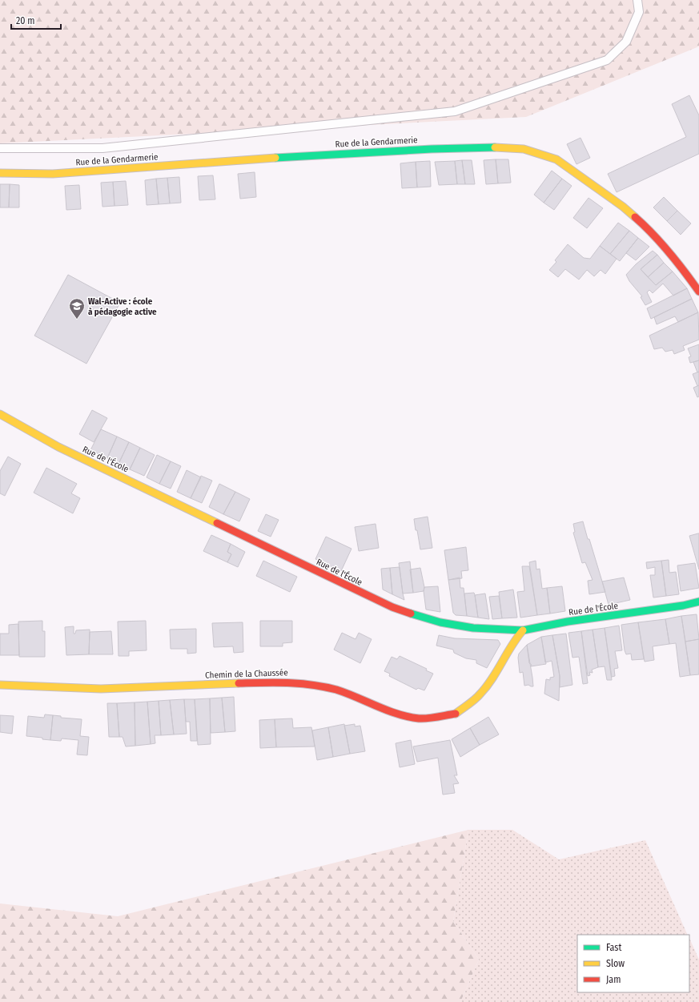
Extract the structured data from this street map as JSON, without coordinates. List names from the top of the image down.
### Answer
{
  "streets": {
    "street": ["Rue de la Gendarmerie", "Rue de l'École", "Chemin de la Chaussée"]
  },
  "crossings": [
    ["Rue de l'École", "Chemin de la Chaussée"]
  ],
  "places": {
    "school or university": ["Wal-Active : école à pédagogie active"]
  },
  "legend": ["Fast", "Slow", "Jam"],
  "scale_bar": "20 m"
}
